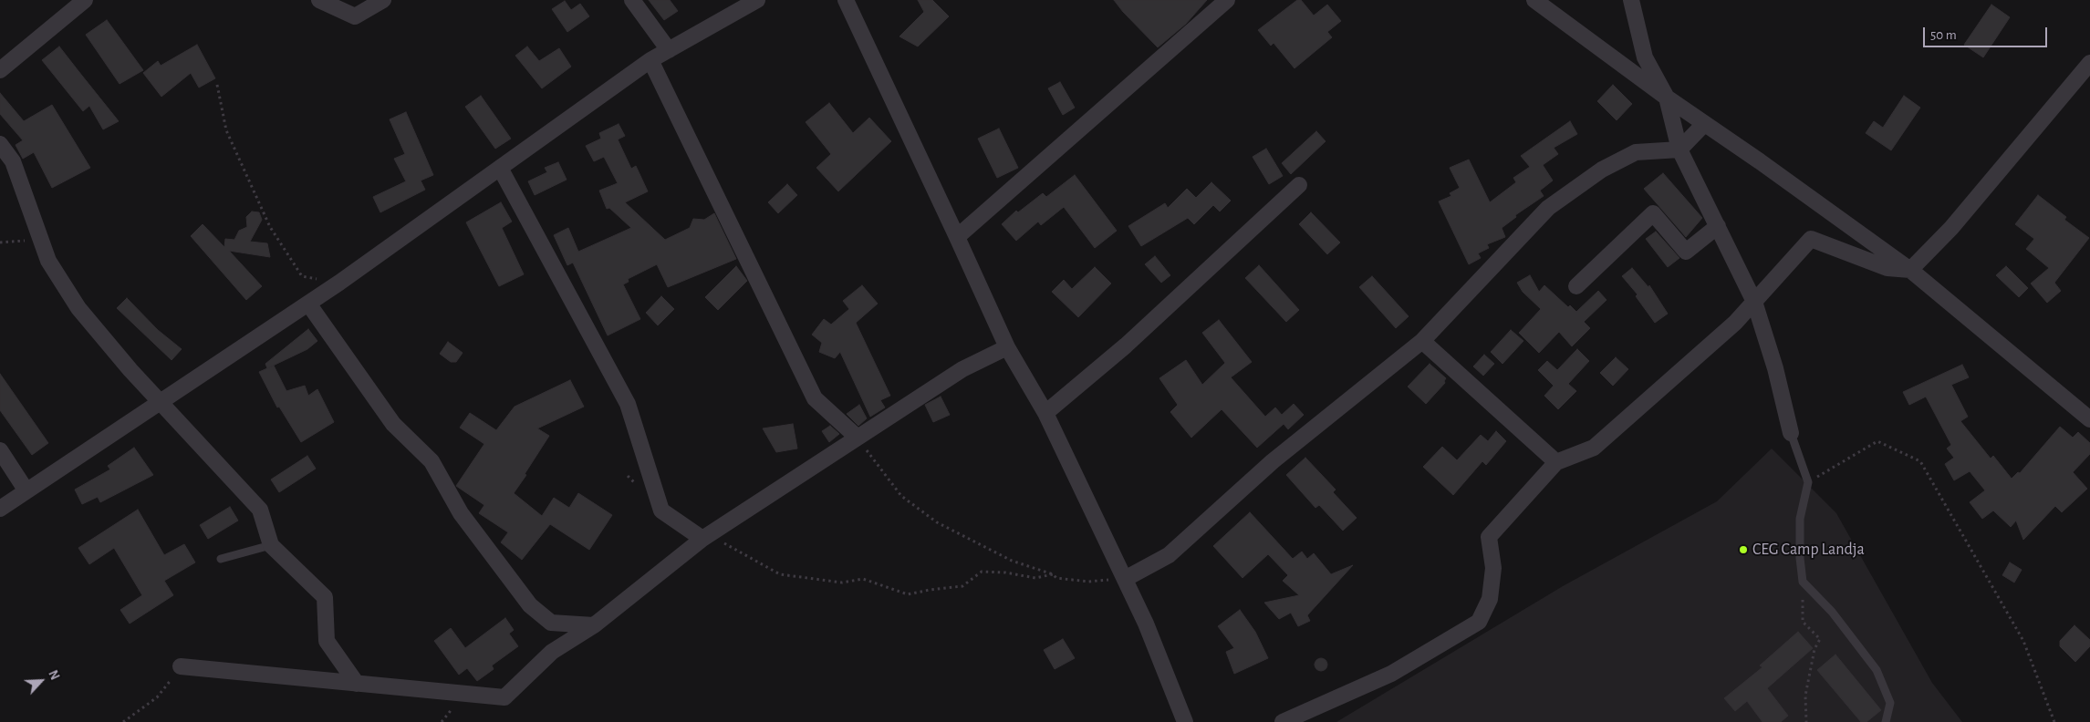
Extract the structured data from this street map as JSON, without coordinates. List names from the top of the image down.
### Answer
{
  "places": ["CEG Camp Landja"],
  "scale_bar": "50 m",
  "north": "top right"
}
